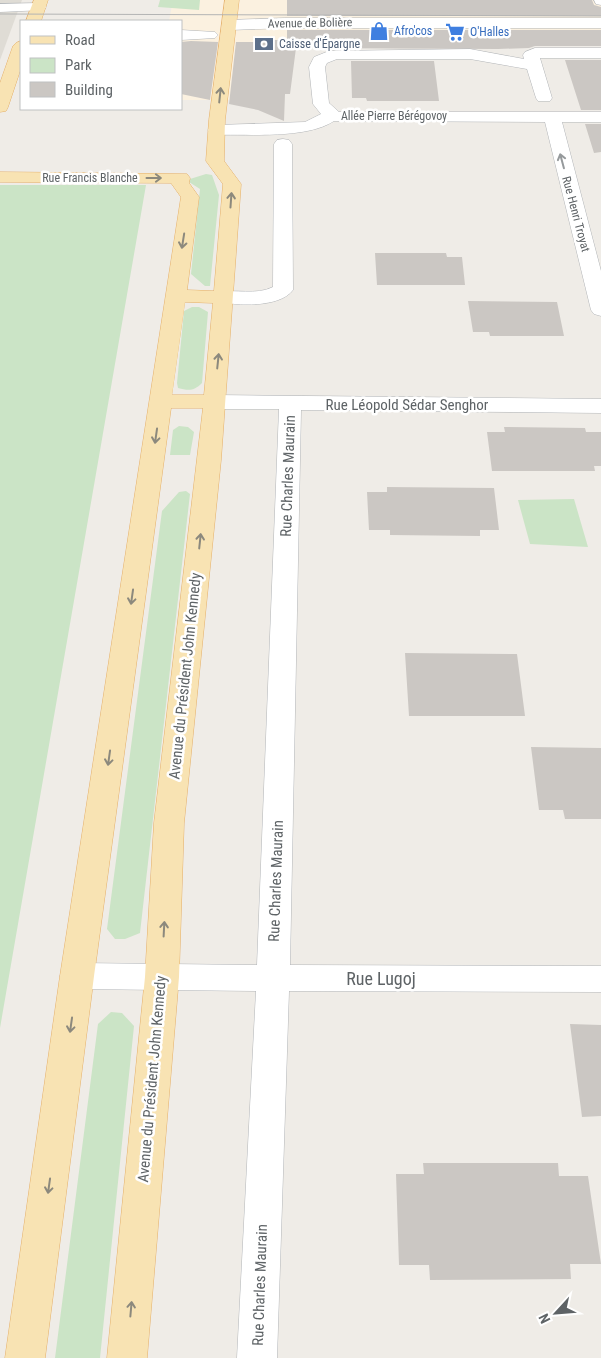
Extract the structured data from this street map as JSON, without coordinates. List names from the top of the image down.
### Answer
{
  "streets": {
    "main road": ["Rue Francis Blanche", "Avenue du Président John Kennedy"],
    "street": [
      "Avenue de Bolière",
      "Allée Pierre Bérégovoy",
      "Rue Henri Troyat",
      "Rue Léopold Sédar Senghor",
      "Rue Charles Maurain",
      "Rue Lugoj"
    ]
  },
  "crossings": [
    ["Allée Pierre Bérégovoy", "Rue Henri Troyat"],
    ["Rue Léopold Sédar Senghor", "Rue Charles Maurain"],
    ["Rue Léopold Sédar Senghor", "Avenue du Président John Kennedy"],
    ["Rue Charles Maurain", "Rue Lugoj"],
    ["Avenue du Président John Kennedy", "Rue Lugoj"]
  ],
  "one_way": ["Rue Francis Blanche", "Rue Henri Troyat"],
  "places": {
    "shop": ["Afro'cos"],
    "supermarket": ["O'Halles"],
    "bank": ["Caisse d'Épargne"]
  },
  "legend": ["Road", "Park", "Building"],
  "north": "bottom left"
}
